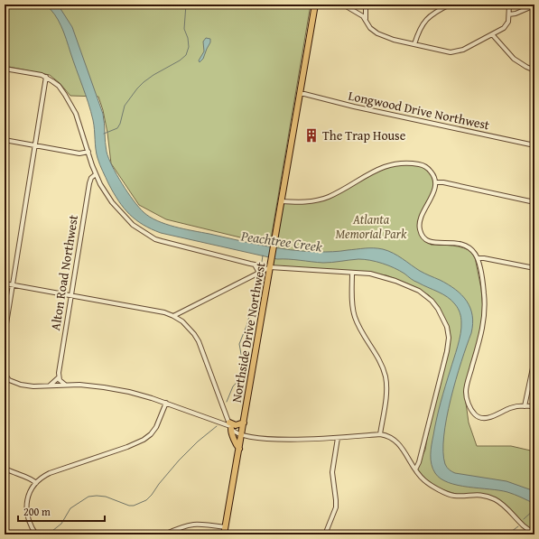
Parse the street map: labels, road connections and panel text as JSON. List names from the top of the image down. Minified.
{"streets":{"main road":["Northside Drive Northwest"],"street":["Longwood Drive Northwest","Alton Road Northwest"]},"crossings":[["Longwood Drive Northwest","Northside Drive Northwest"]],"water":["Peachtree Creek"],"parks":["Atlanta Memorial Park"],"places":{"building":["The Trap House"]},"scale_bar":"200 m"}
